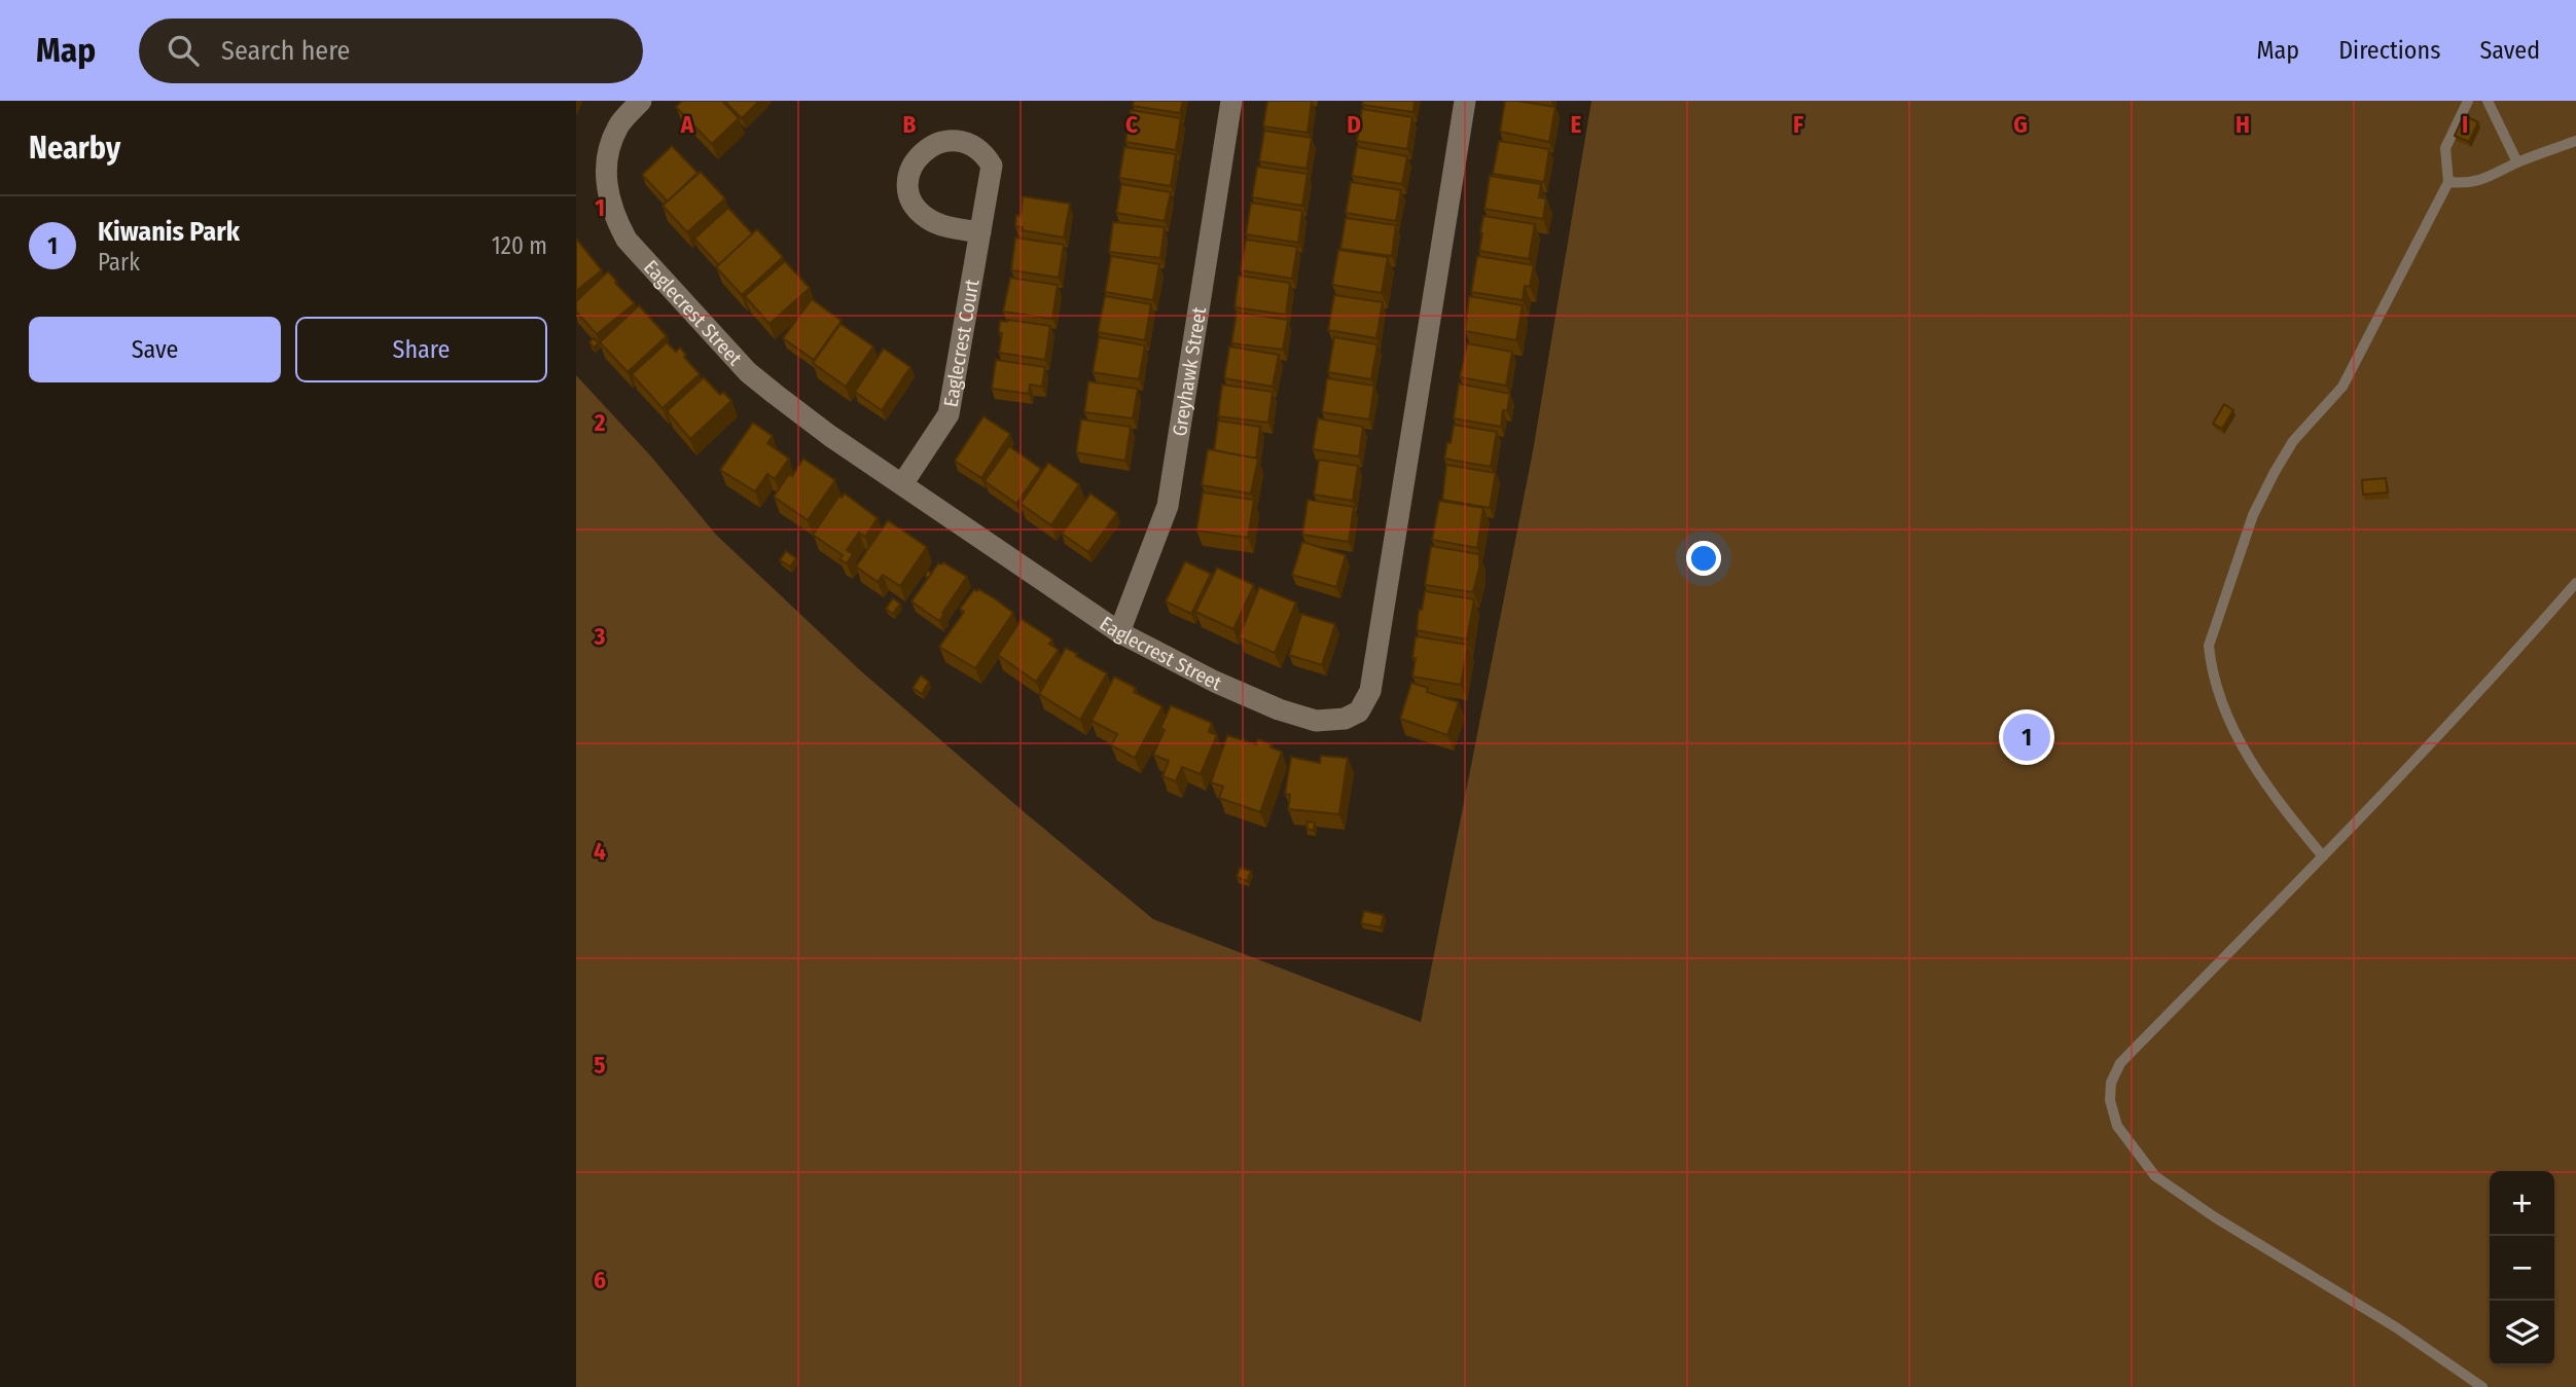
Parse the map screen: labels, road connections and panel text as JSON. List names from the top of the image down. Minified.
{"streets":{"street":["Eaglecrest Street","Eaglecrest Court","Greyhawk Street"]},"crossings":[["Eaglecrest Street","Eaglecrest Court"],["Eaglecrest Street","Greyhawk Street"]],"page":{"header":"Map","search":"Search here","nav":["Map","Directions","Saved"],"heading":"Nearby","list":[{"mark":"1","name":"Kiwanis Park","note":"Park","value":"120 m"}],"buttons":["Save","Share"],"pins":"1","map_buttons":["+","−"]},"grid":{"columns":["A","B","C","D","E","F","G","H","I"],"rows":["1","2","3","4","5","6"]}}
